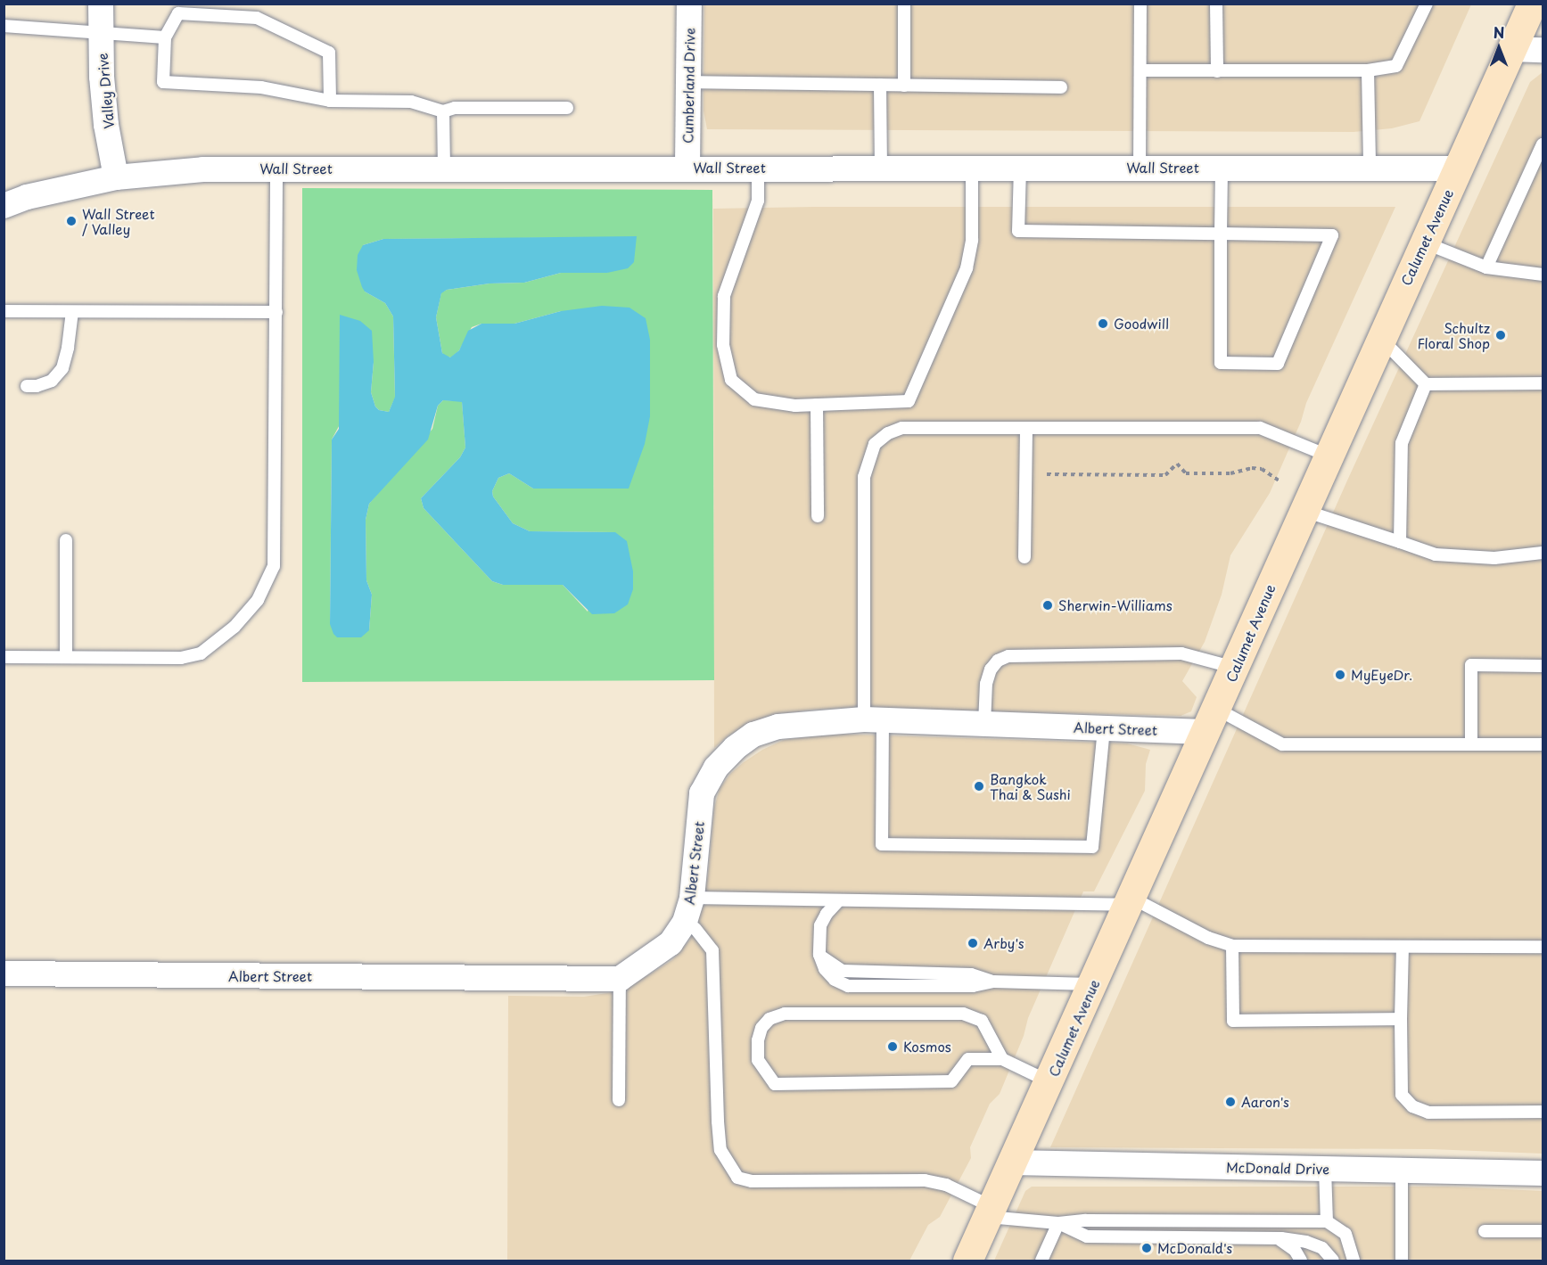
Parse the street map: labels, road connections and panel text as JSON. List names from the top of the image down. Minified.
{"streets":{"main road":["Calumet Avenue"],"street":["Cumberland Drive","Valley Drive","Wall Street","Albert Street","McDonald Drive"]},"crossings":[["Cumberland Drive","Wall Street"],["Valley Drive","Wall Street"],["Wall Street","Calumet Avenue"],["Calumet Avenue","Albert Street"],["Calumet Avenue","McDonald Drive"]],"places":["Wall Street / Valley","Goodwill","Schultz Floral Shop","Sherwin-Williams","MyEyeDr.","Bangkok Thai & Sushi","Arby's","Kosmos","Aaron's","McDonald's"],"north":"top"}
